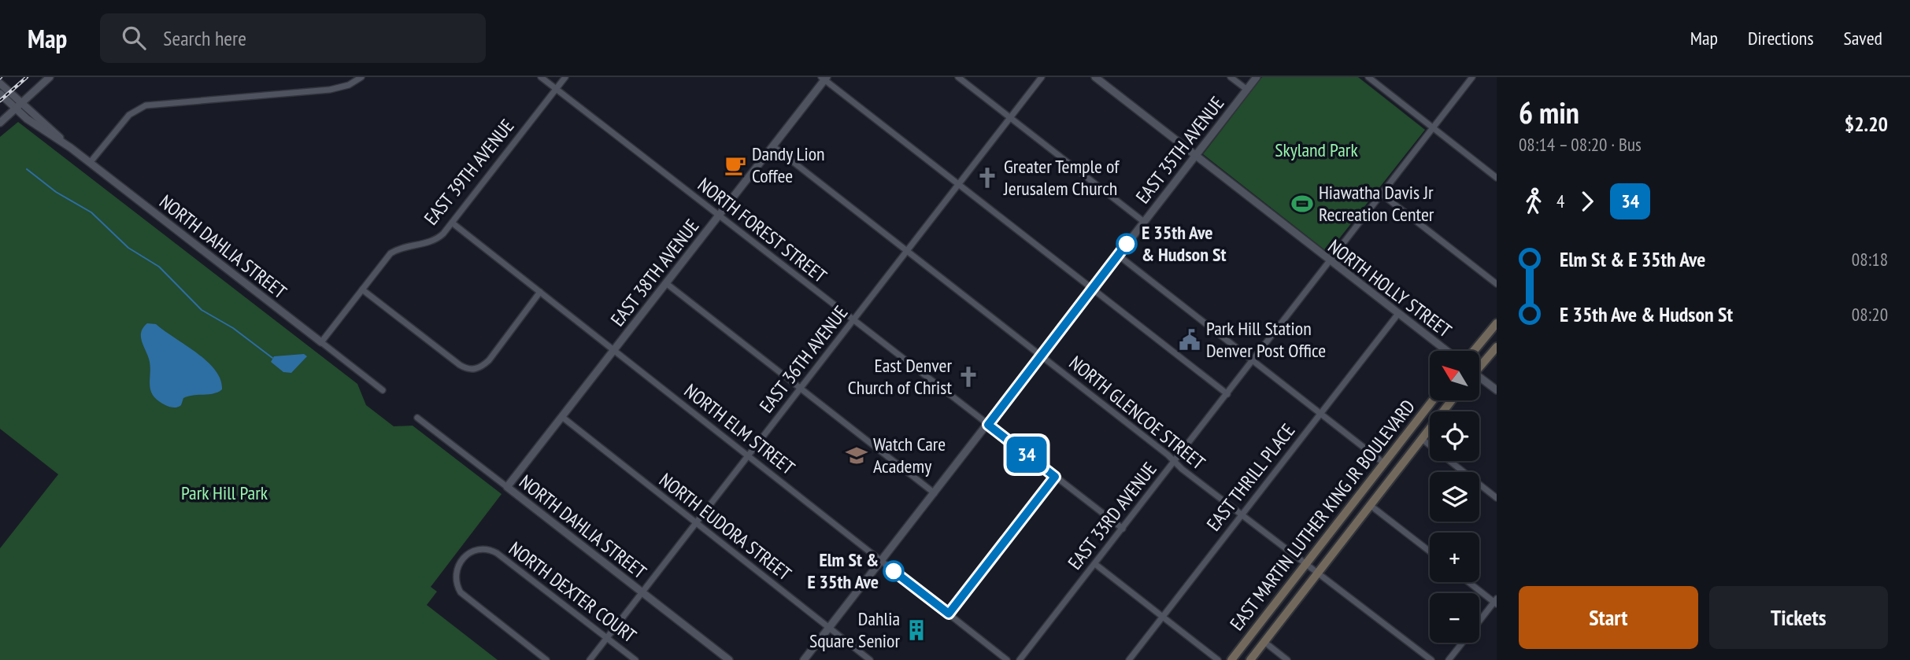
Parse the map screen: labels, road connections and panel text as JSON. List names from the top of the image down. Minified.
{"streets":{"main road":["EAST MARTIN LUTHER KING JR BOULEVARD"],"street":["EAST 35TH AVENUE","EAST 39TH AVENUE","NORTH FOREST STREET","NORTH DAHLIA STREET","EAST 38TH AVENUE","NORTH HOLLY STREET","EAST 36TH AVENUE","NORTH GLENCOE STREET","NORTH ELM STREET","EAST THRILL PLACE","EAST 33RD AVENUE","NORTH EUDORA STREET","NORTH DEXTER COURT"]},"crossings":[["EAST 35TH AVENUE","NORTH FOREST STREET"],["EAST 35TH AVENUE","NORTH HOLLY STREET"],["EAST 35TH AVENUE","NORTH GLENCOE STREET"],["EAST 35TH AVENUE","NORTH ELM STREET"],["EAST 35TH AVENUE","NORTH EUDORA STREET"],["EAST 39TH AVENUE","NORTH FOREST STREET"],["EAST 39TH AVENUE","NORTH DAHLIA STREET"],["EAST 39TH AVENUE","NORTH ELM STREET"],["NORTH FOREST STREET","EAST 38TH AVENUE"],["NORTH FOREST STREET","EAST 36TH AVENUE"],["NORTH FOREST STREET","EAST 33RD AVENUE"],["NORTH DAHLIA STREET","EAST 38TH AVENUE"],["NORTH DAHLIA STREET","EAST 36TH AVENUE"],["EAST 38TH AVENUE","NORTH GLENCOE STREET"],["EAST 38TH AVENUE","NORTH ELM STREET"],["EAST 38TH AVENUE","NORTH EUDORA STREET"],["NORTH HOLLY STREET","EAST THRILL PLACE"],["NORTH HOLLY STREET","EAST 33RD AVENUE"],["EAST 36TH AVENUE","NORTH GLENCOE STREET"],["EAST 36TH AVENUE","NORTH ELM STREET"],["EAST 36TH AVENUE","NORTH EUDORA STREET"],["EAST 36TH AVENUE","NORTH DEXTER COURT"],["NORTH GLENCOE STREET","EAST THRILL PLACE"],["NORTH GLENCOE STREET","EAST MARTIN LUTHER KING JR BOULEVARD"],["NORTH GLENCOE STREET","EAST 33RD AVENUE"]],"parks":["Skyland Park","Park Hill Park"],"places":{"cafe":["Dandy Lion Coffee"],"church":["Greater Temple of Jerusalem Church","East Denver Church of Christ"],"sports":["Hiawatha Davis Jr Recreation Center"],"other":["E 35th Ave & Hudson St","Elm St & E 35th Ave"],"public building":["Park Hill Station Denver Post Office"],"school or university":["Watch Care Academy"],"building":["Dahlia Square Senior"]},"lines":["bus line 34"],"north":"top left","page":{"header":"Map","search":"Search here","nav":["Map","Directions","Saved"],"on_map":"34","heading":["6 min","08:14 – 08:20 · Bus","$2.20"],"legs":["4","34"],"list":[{"name":"Elm St & E 35th Ave","value":"08:18"},{"name":"E 35th Ave & Hudson St","value":"08:20"}],"map_buttons":["+","−"],"buttons":["Start","Tickets"]}}
